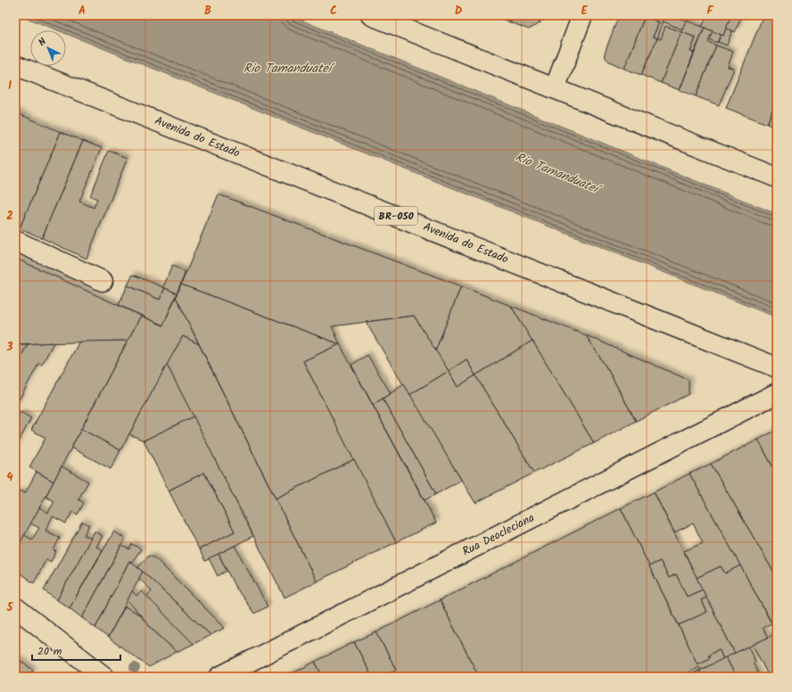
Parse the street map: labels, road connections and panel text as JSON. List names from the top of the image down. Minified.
{"streets":{"main road":["Avenida do Estado","BR-050","Rua Deocleciana"]},"water":["Rio Tamanduateí"],"scale_bar":"20 m","north":"top left","grid":{"columns":["A","B","C","D","E","F"],"rows":["1","2","3","4","5"]}}
